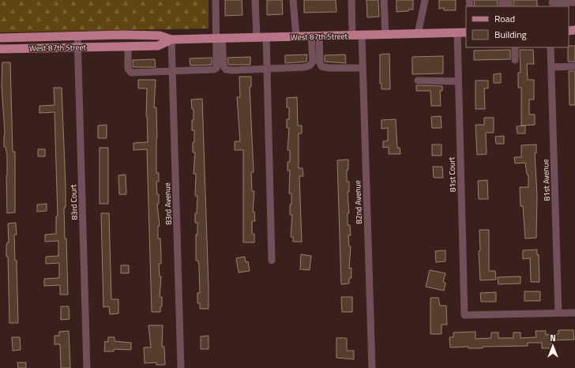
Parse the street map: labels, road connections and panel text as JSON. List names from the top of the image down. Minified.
{"streets":{"main road":["West 87th Street"],"street":["81st Court","81st Avenue","83rd Court","82nd Avenue","83rd Avenue"]},"crossings":[["West 87th Street","81st Court"],["West 87th Street","83rd Court"],["West 87th Street","82nd Avenue"],["West 87th Street","83rd Avenue"],["81st Court","81st Avenue"]],"legend":["Road","Building"],"north":"top"}
